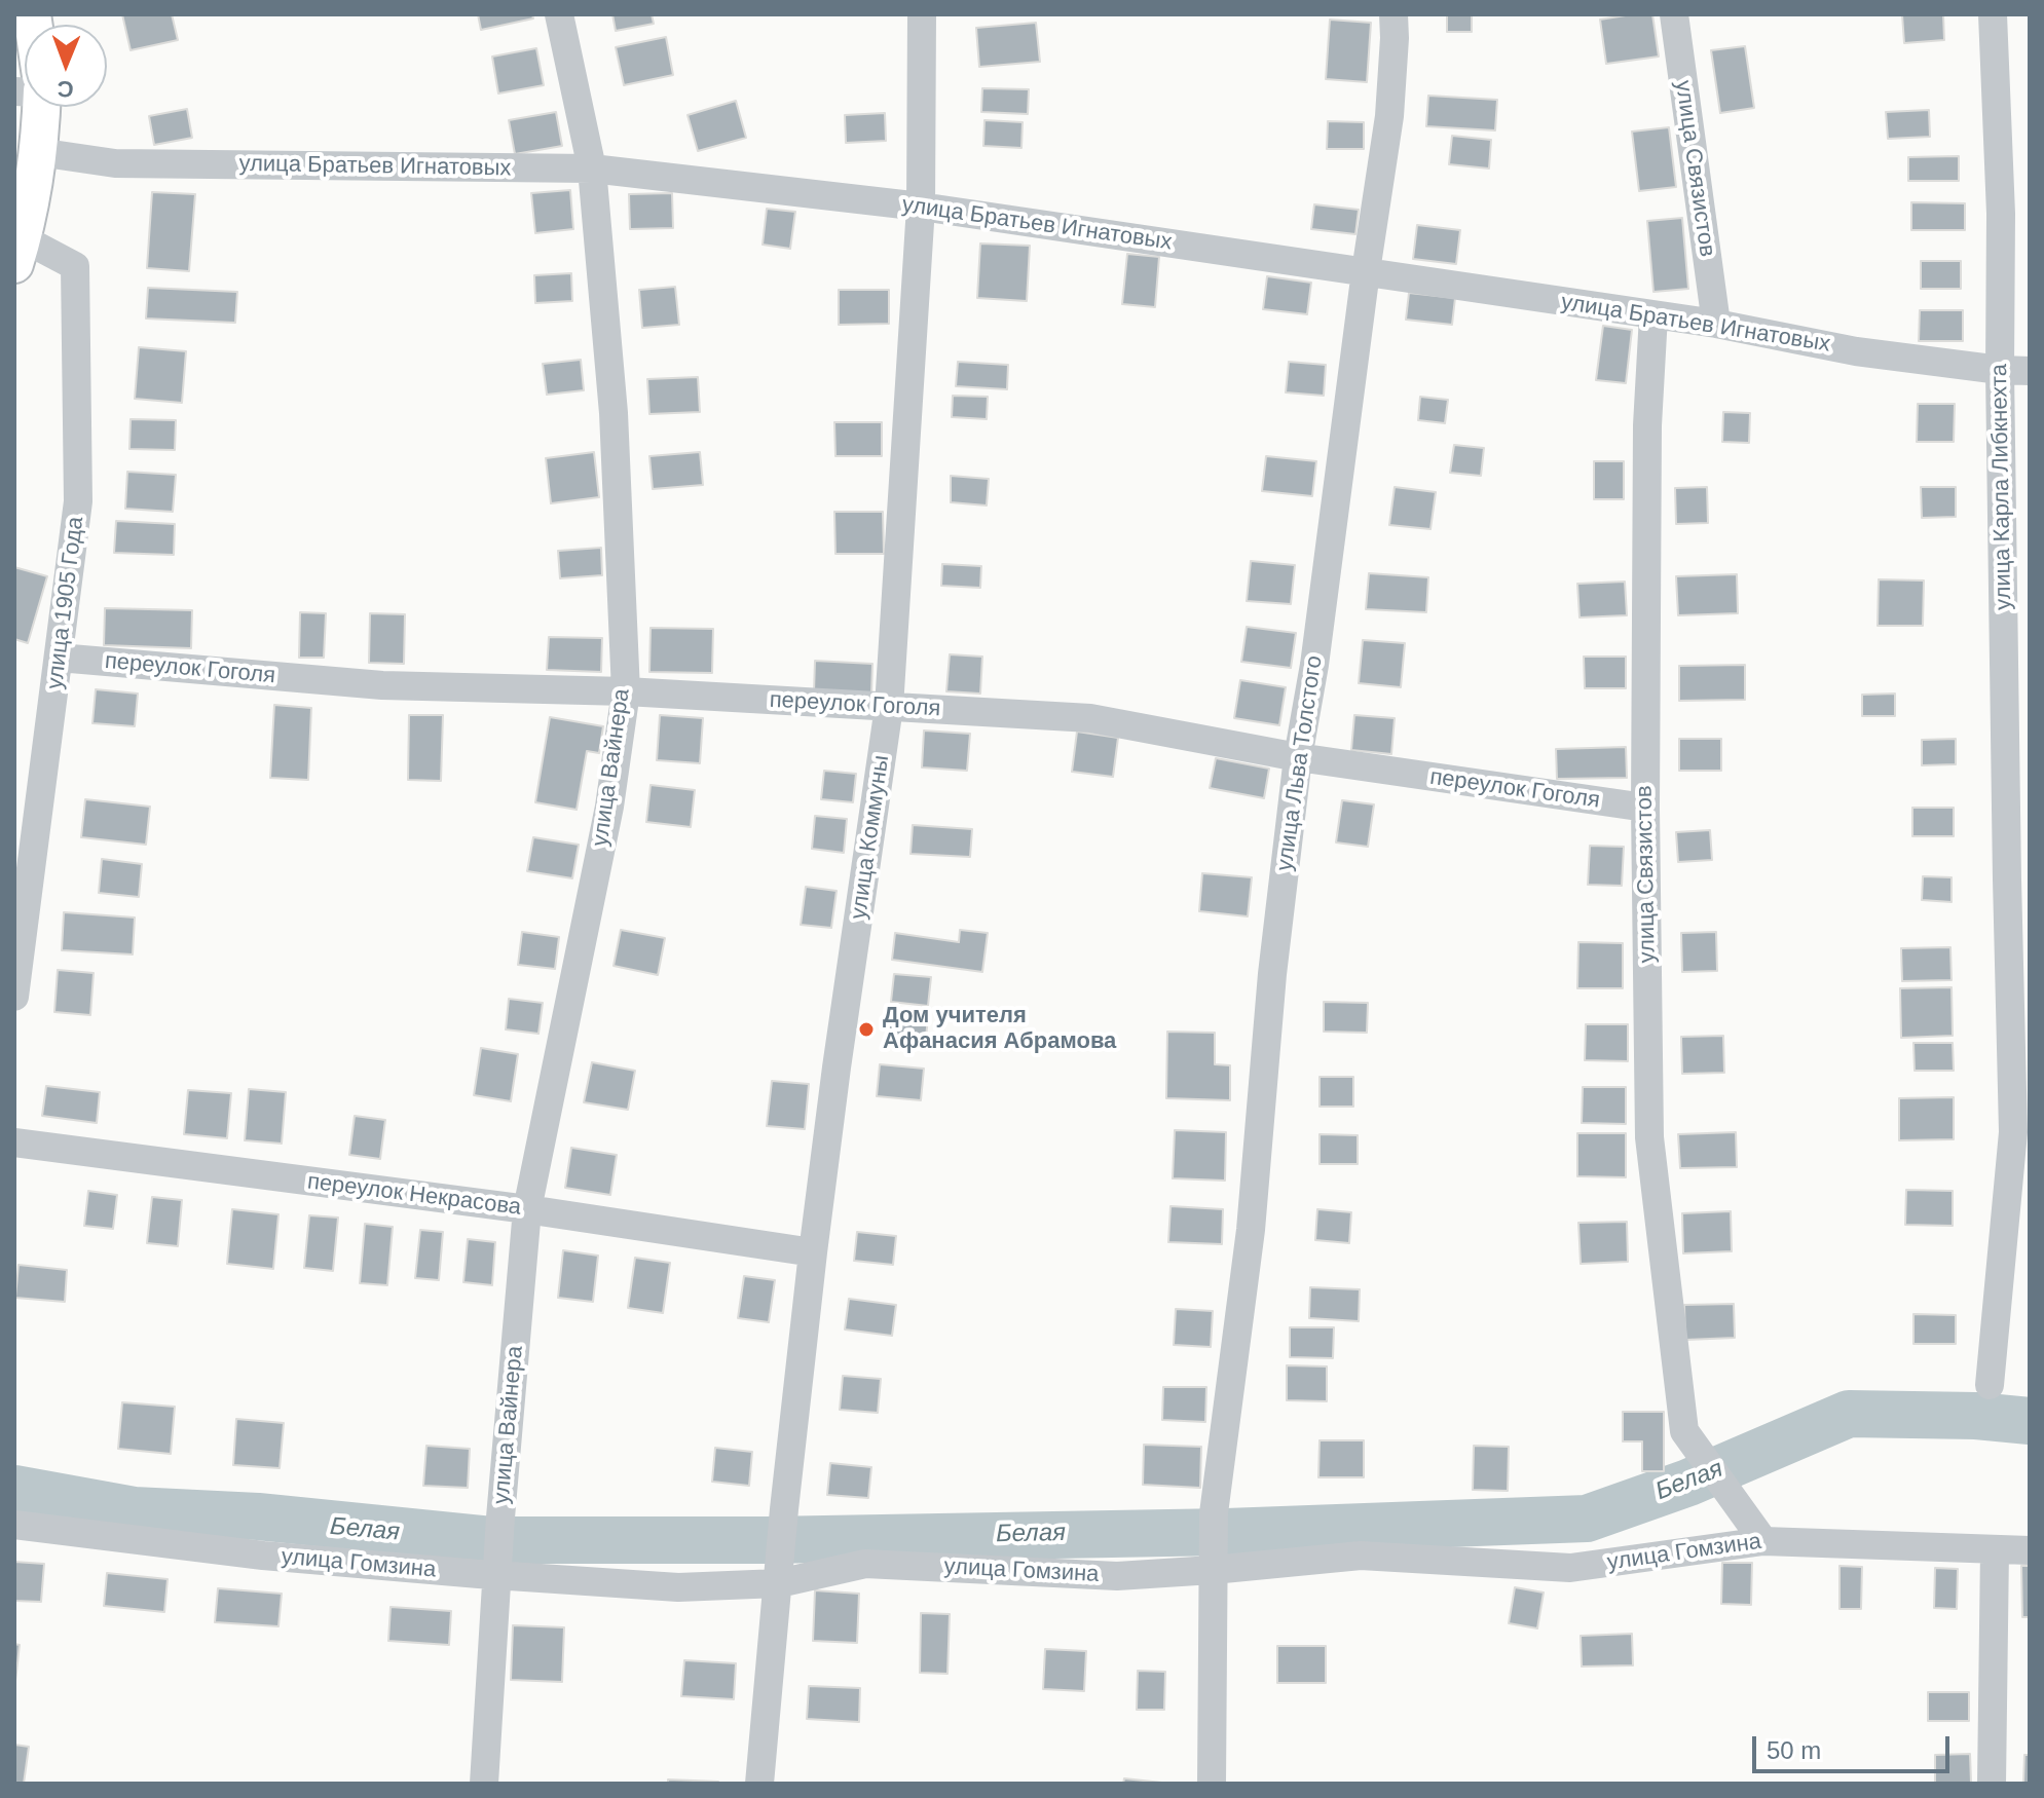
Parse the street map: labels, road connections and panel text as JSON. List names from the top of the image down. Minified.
{"streets":{"street":["улица Братьев Игнатовых","улица Связистов","улица Карла Либкнехта","улица 1905 Года","переулок Гоголя","улица Льва Толстого","улица Вайнера","улица Коммуны","переулок Некрасова","улица Гомзина"]},"crossings":[["улица Братьев Игнатовых","улица Связистов"],["улица Братьев Игнатовых","улица Карла Либкнехта"],["улица Братьев Игнатовых","улица Льва Толстого"],["улица Братьев Игнатовых","улица Вайнера"],["улица Братьев Игнатовых","улица Коммуны"],["улица Связистов","переулок Гоголя"],["улица Связистов","улица Гомзина"],["улица 1905 Года","переулок Гоголя"],["переулок Гоголя","улица Льва Толстого"],["переулок Гоголя","улица Вайнера"],["переулок Гоголя","улица Коммуны"],["улица Льва Толстого","улица Гомзина"],["улица Вайнера","переулок Некрасова"],["улица Вайнера","улица Гомзина"],["улица Коммуны","переулок Некрасова"],["улица Коммуны","улица Гомзина"]],"water":["Белая"],"places":["Дом учителя Афанасия Абрамова"],"scale_bar":"50 m","north":"bottom"}
